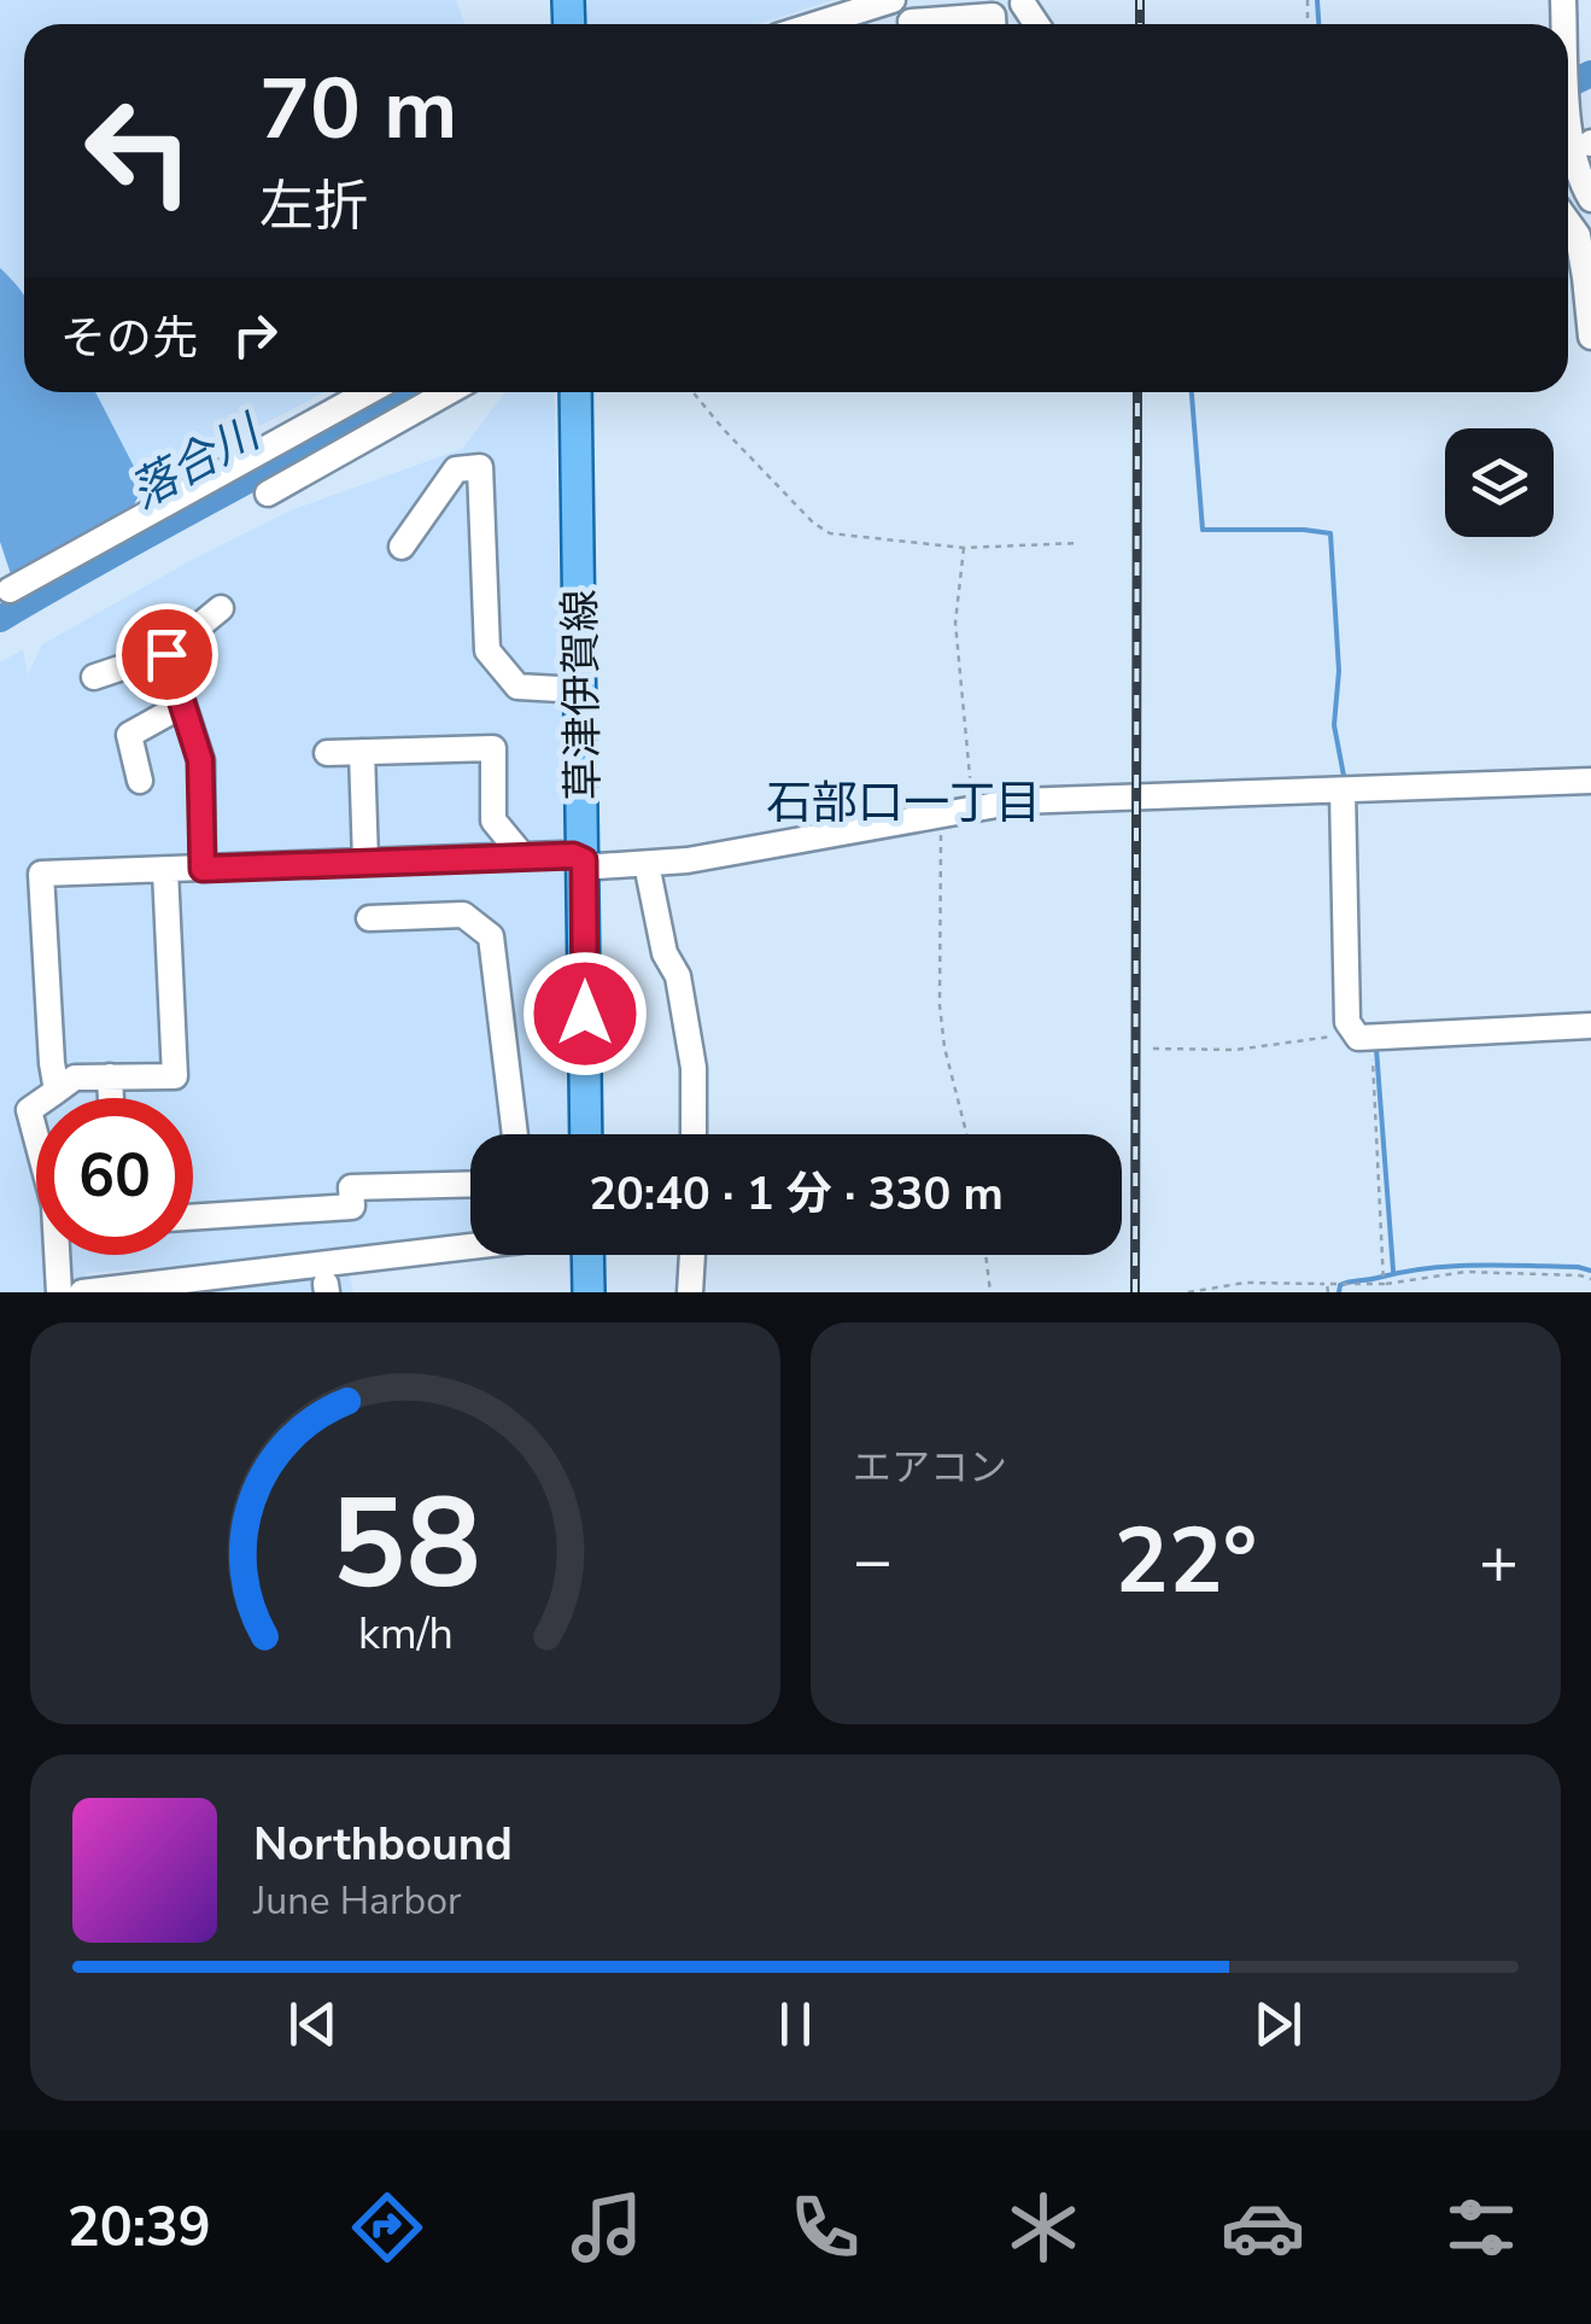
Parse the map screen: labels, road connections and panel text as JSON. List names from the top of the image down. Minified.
{"streets":{"main road":["草津伊賀線"]},"districts":["石部口一丁目"],"water":["落合川"],"page":{"turn":["70 m","左折"],"then":"その先","limit":"60","trip":"20:40 · 1 分 · 330 m","tile":"エアコン","heat":["−","22°","+"],"song":["Northbound","June Harbor"],"tabs":"20:39","gauge":["58","km/h"]}}
